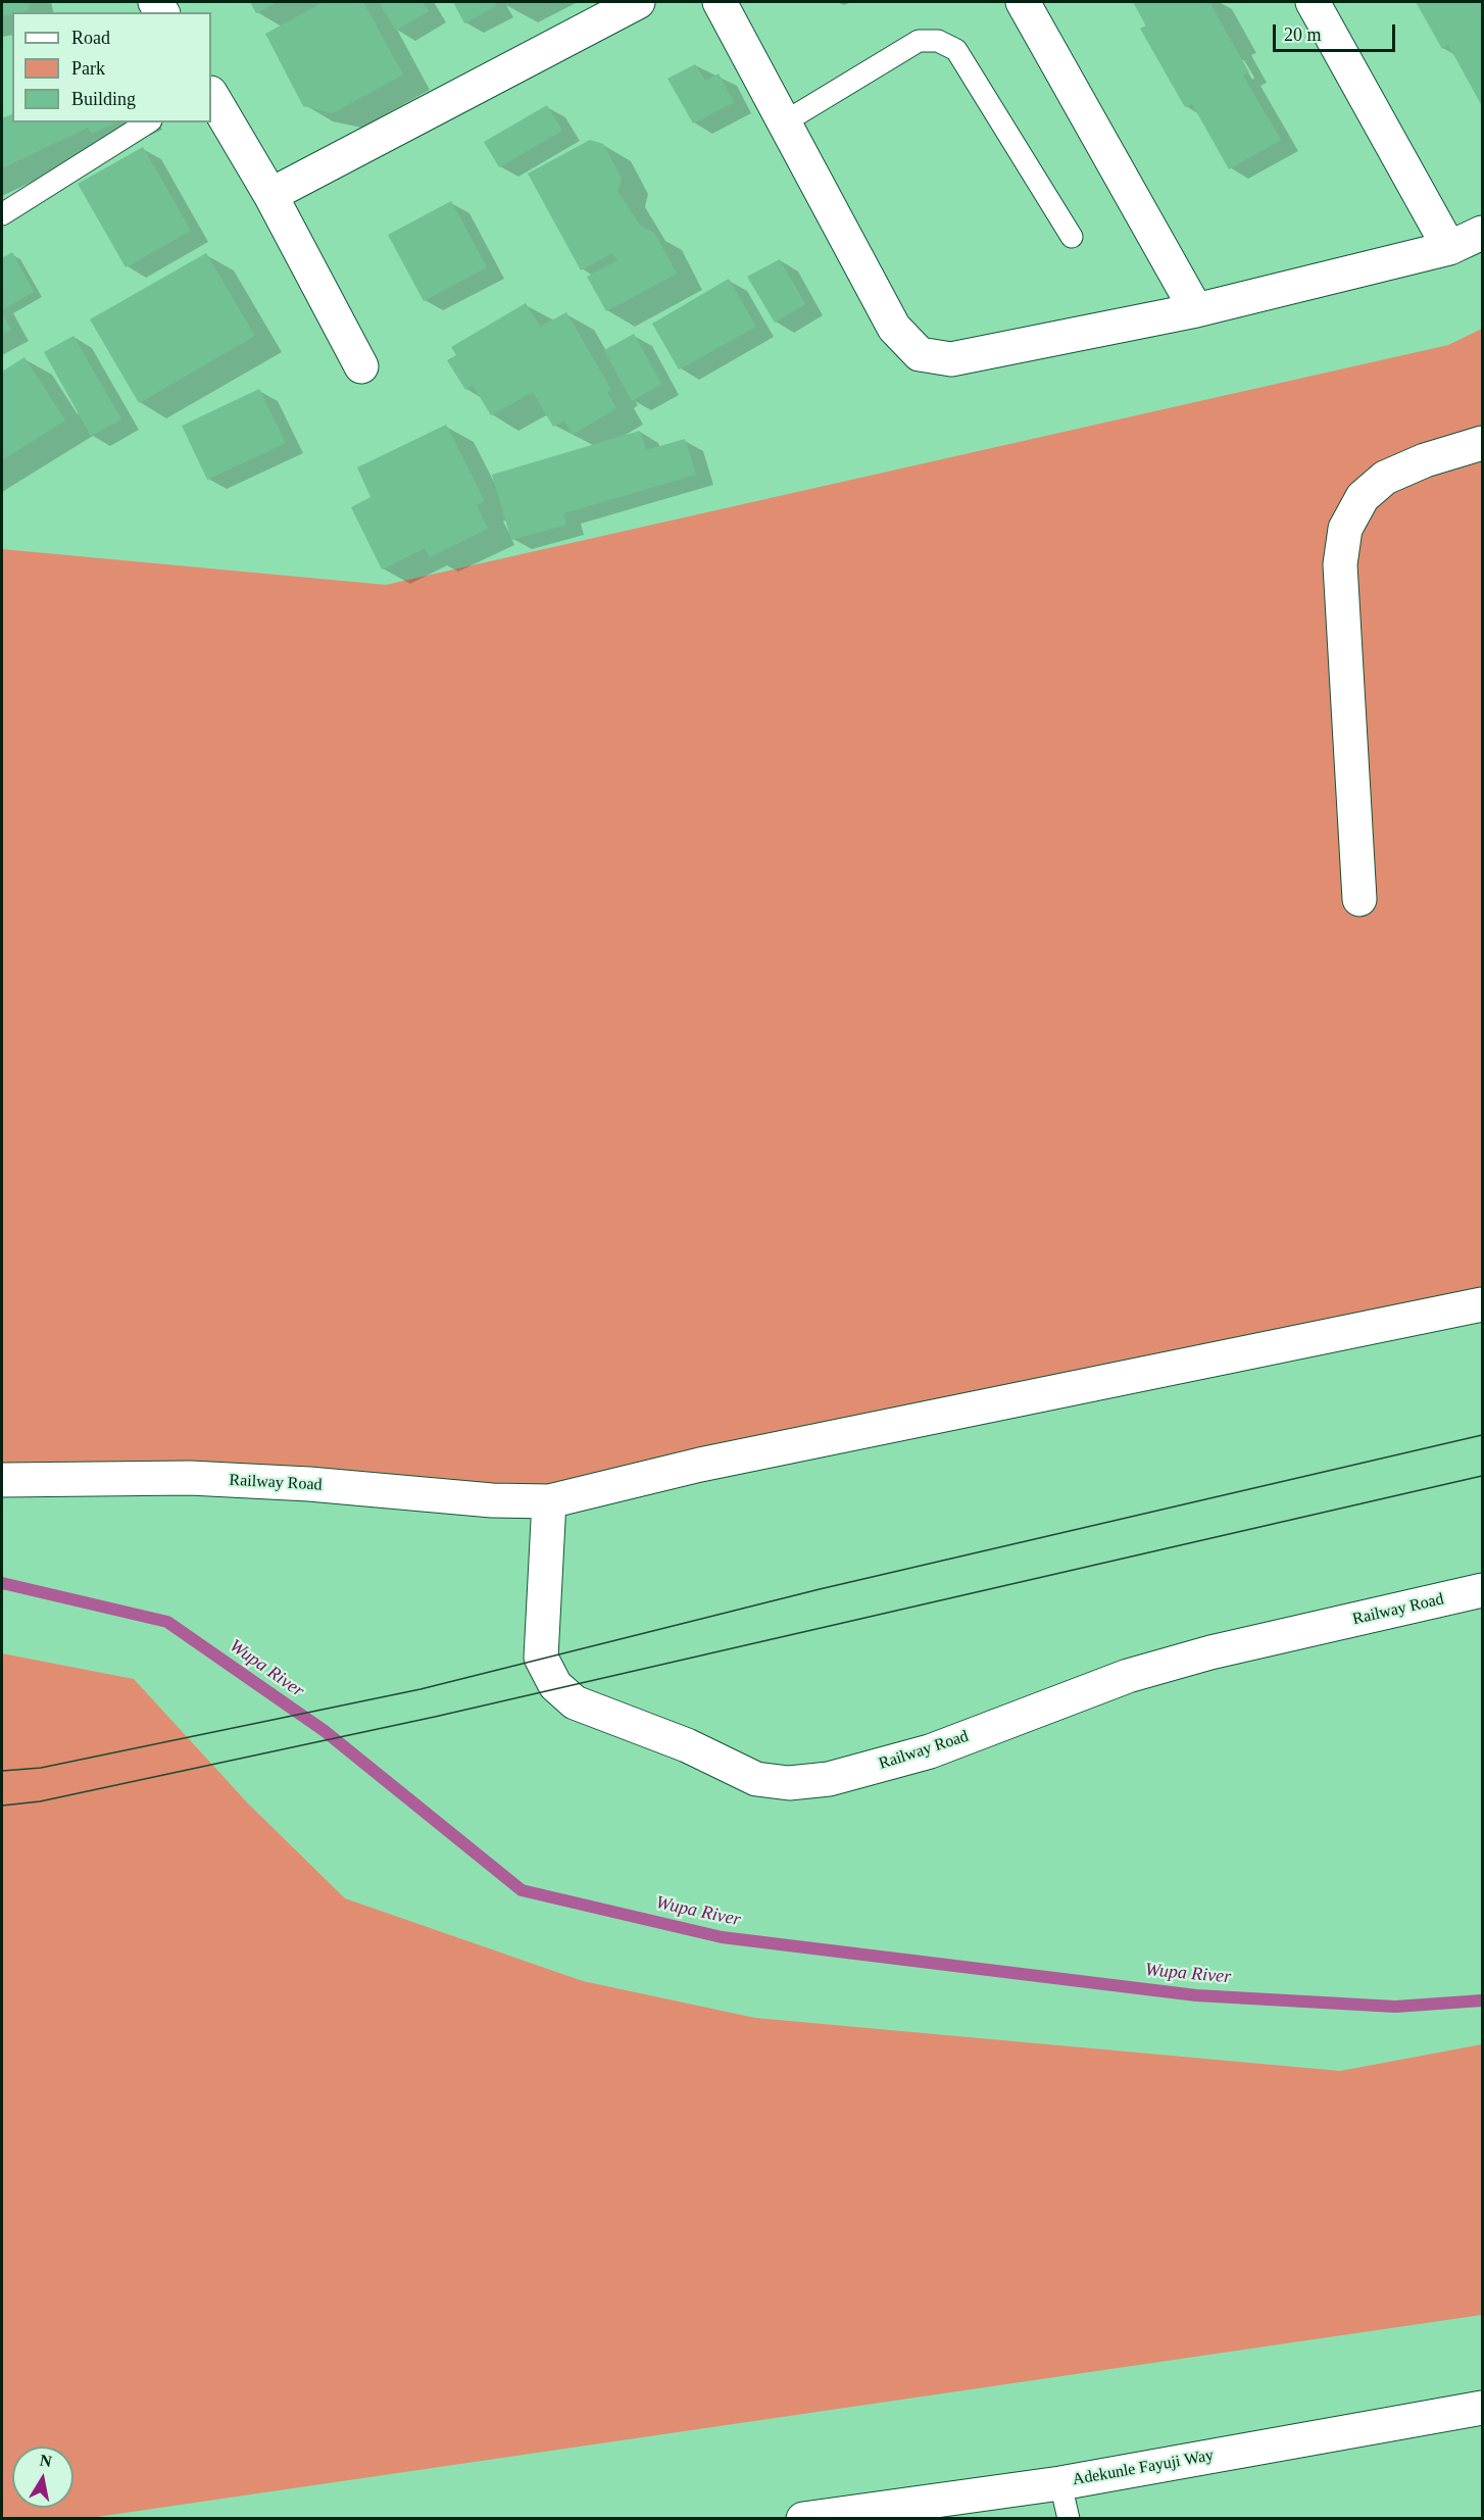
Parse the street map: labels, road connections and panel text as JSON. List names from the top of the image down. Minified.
{"streets":{"street":["Railway Road","Adekunle Fayuji Way"]},"water":["Wupa River"],"legend":["Road","Park","Building"],"scale_bar":"20 m","north":"top"}
